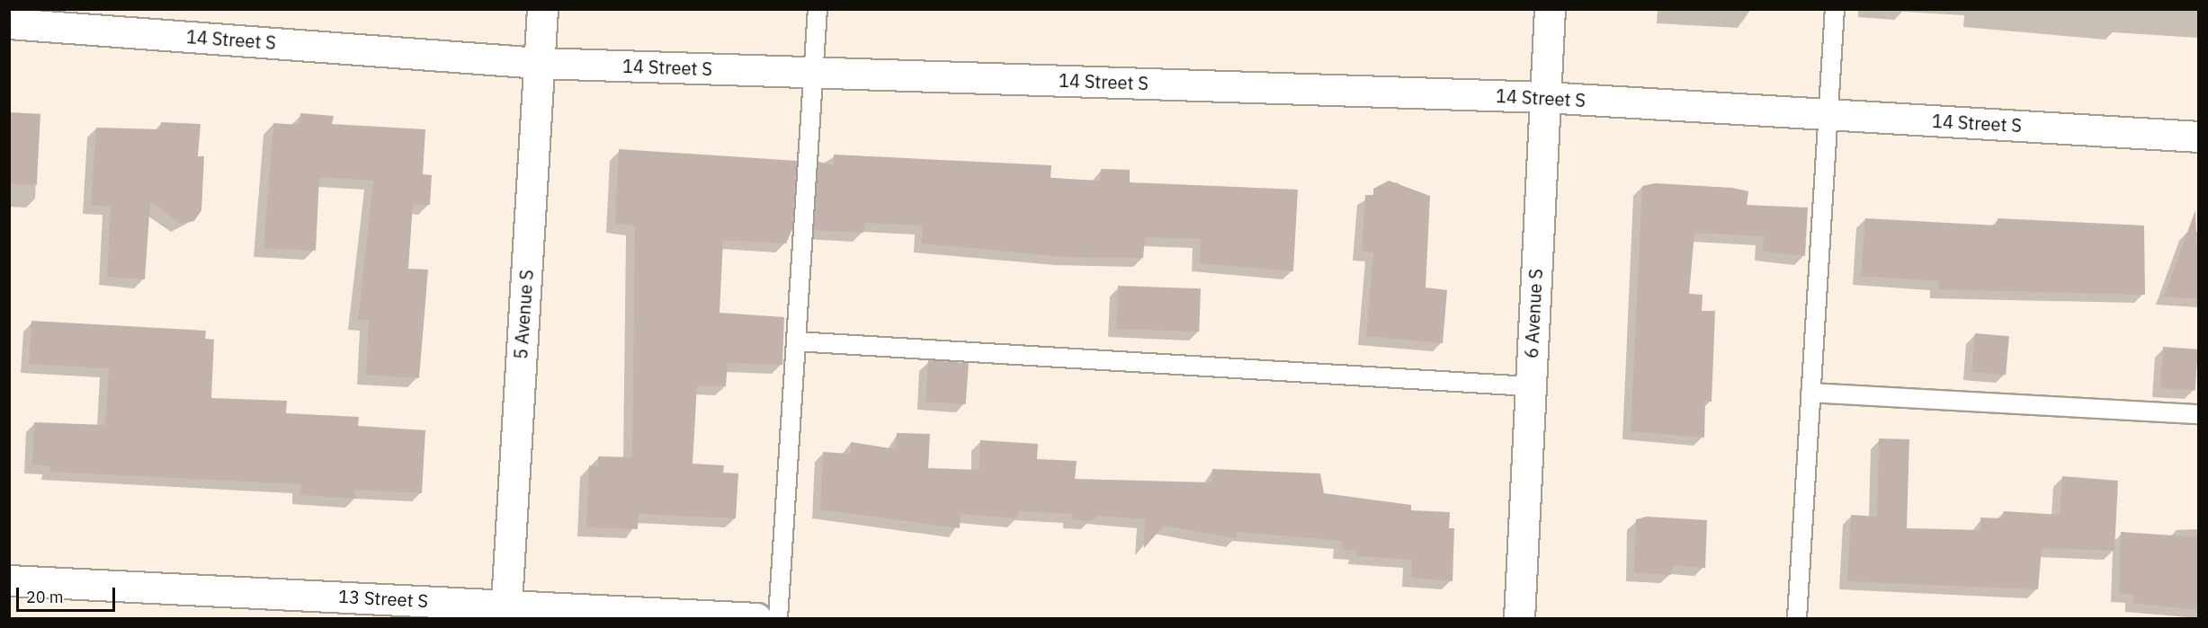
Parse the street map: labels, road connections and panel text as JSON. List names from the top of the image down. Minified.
{"streets":{"street":["14 Street S","6 Avenue S","5 Avenue S","13 Street S"]},"crossings":[["14 Street S","6 Avenue S"],["14 Street S","5 Avenue S"],["5 Avenue S","13 Street S"]],"scale_bar":"20 m"}
